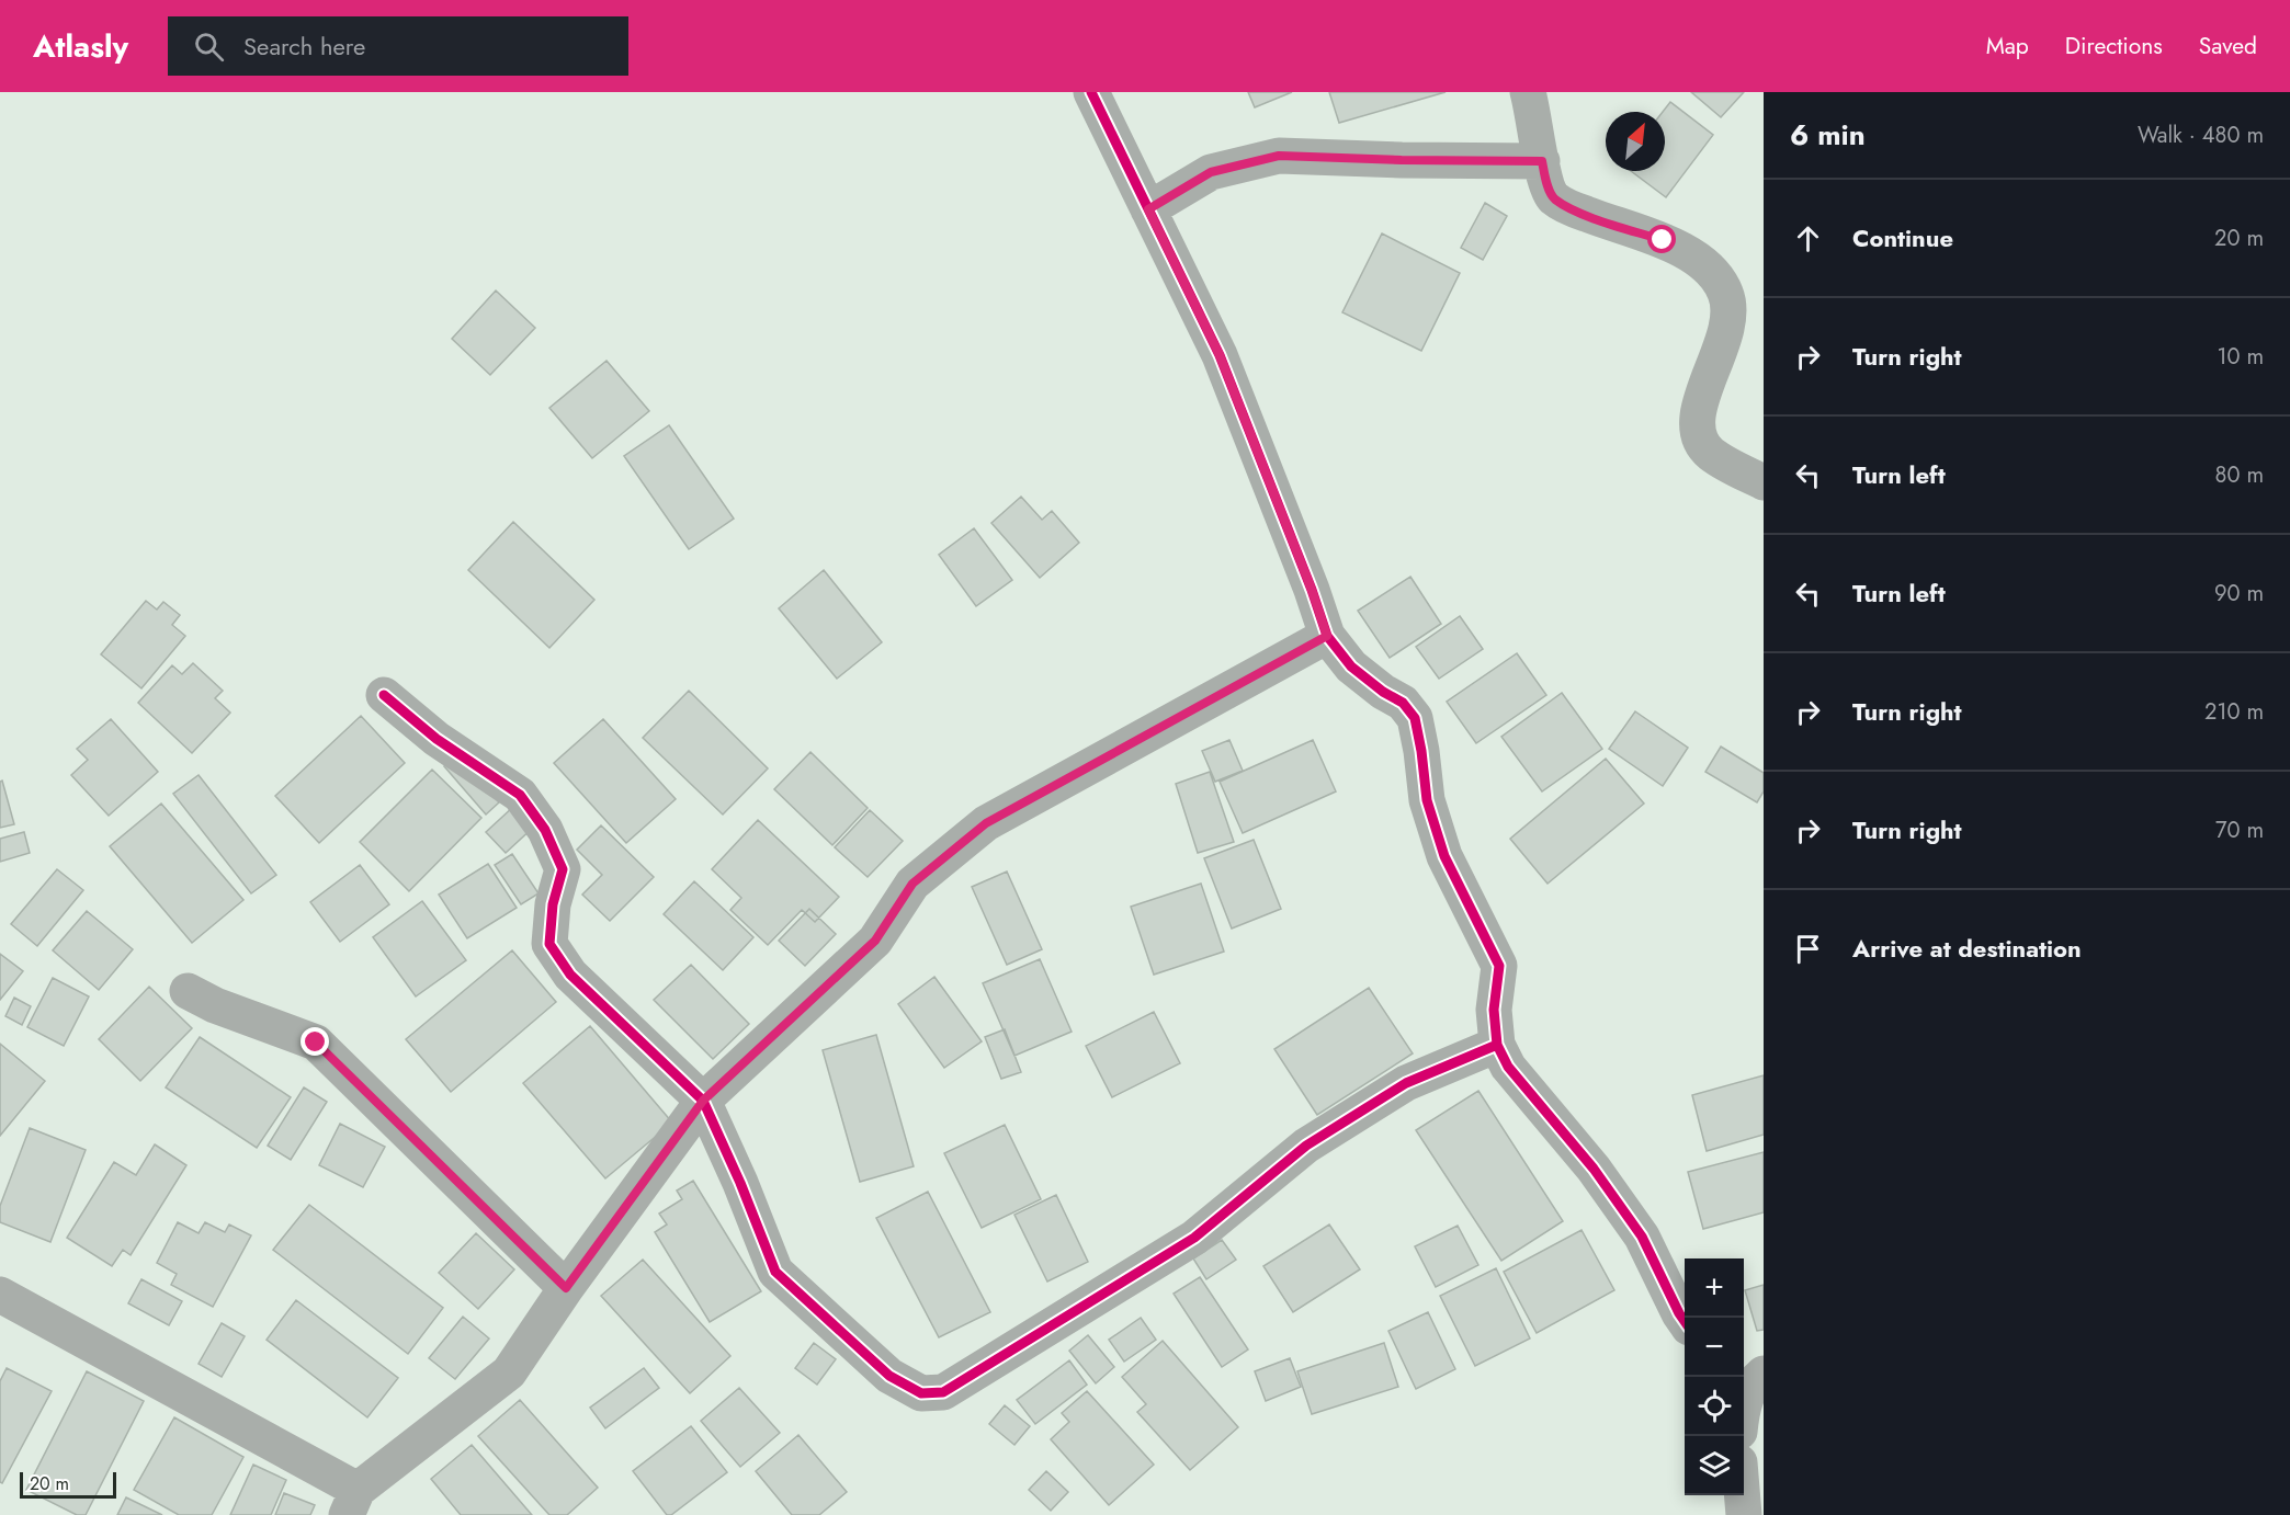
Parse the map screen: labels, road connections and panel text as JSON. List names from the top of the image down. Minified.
{"scale_bar":"20 m","north":"top right","page":{"header":"Atlasly","search":"Search here","nav":["Map","Directions","Saved"],"heading":["6 min","Walk · 480 m"],"list":[["Continue","20 m"],["Turn right","10 m"],["Turn left","80 m"],["Turn left","90 m"],["Turn right","210 m"],["Turn right","70 m"],"Arrive at destination"],"map_buttons":["+","−"],"scale":"20 m"}}
